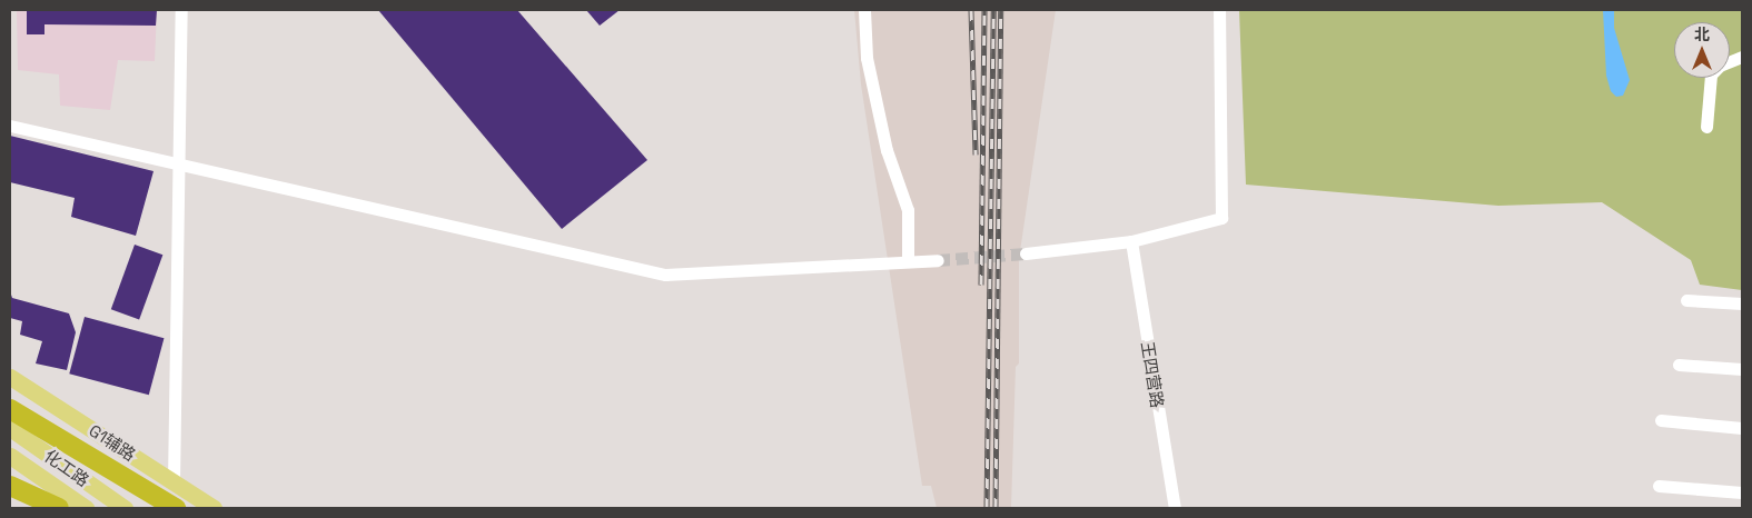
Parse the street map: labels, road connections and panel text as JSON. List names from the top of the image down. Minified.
{"streets":{"main road":["G1辅路","化工路"],"street":["王四营路"]},"north":"top"}
